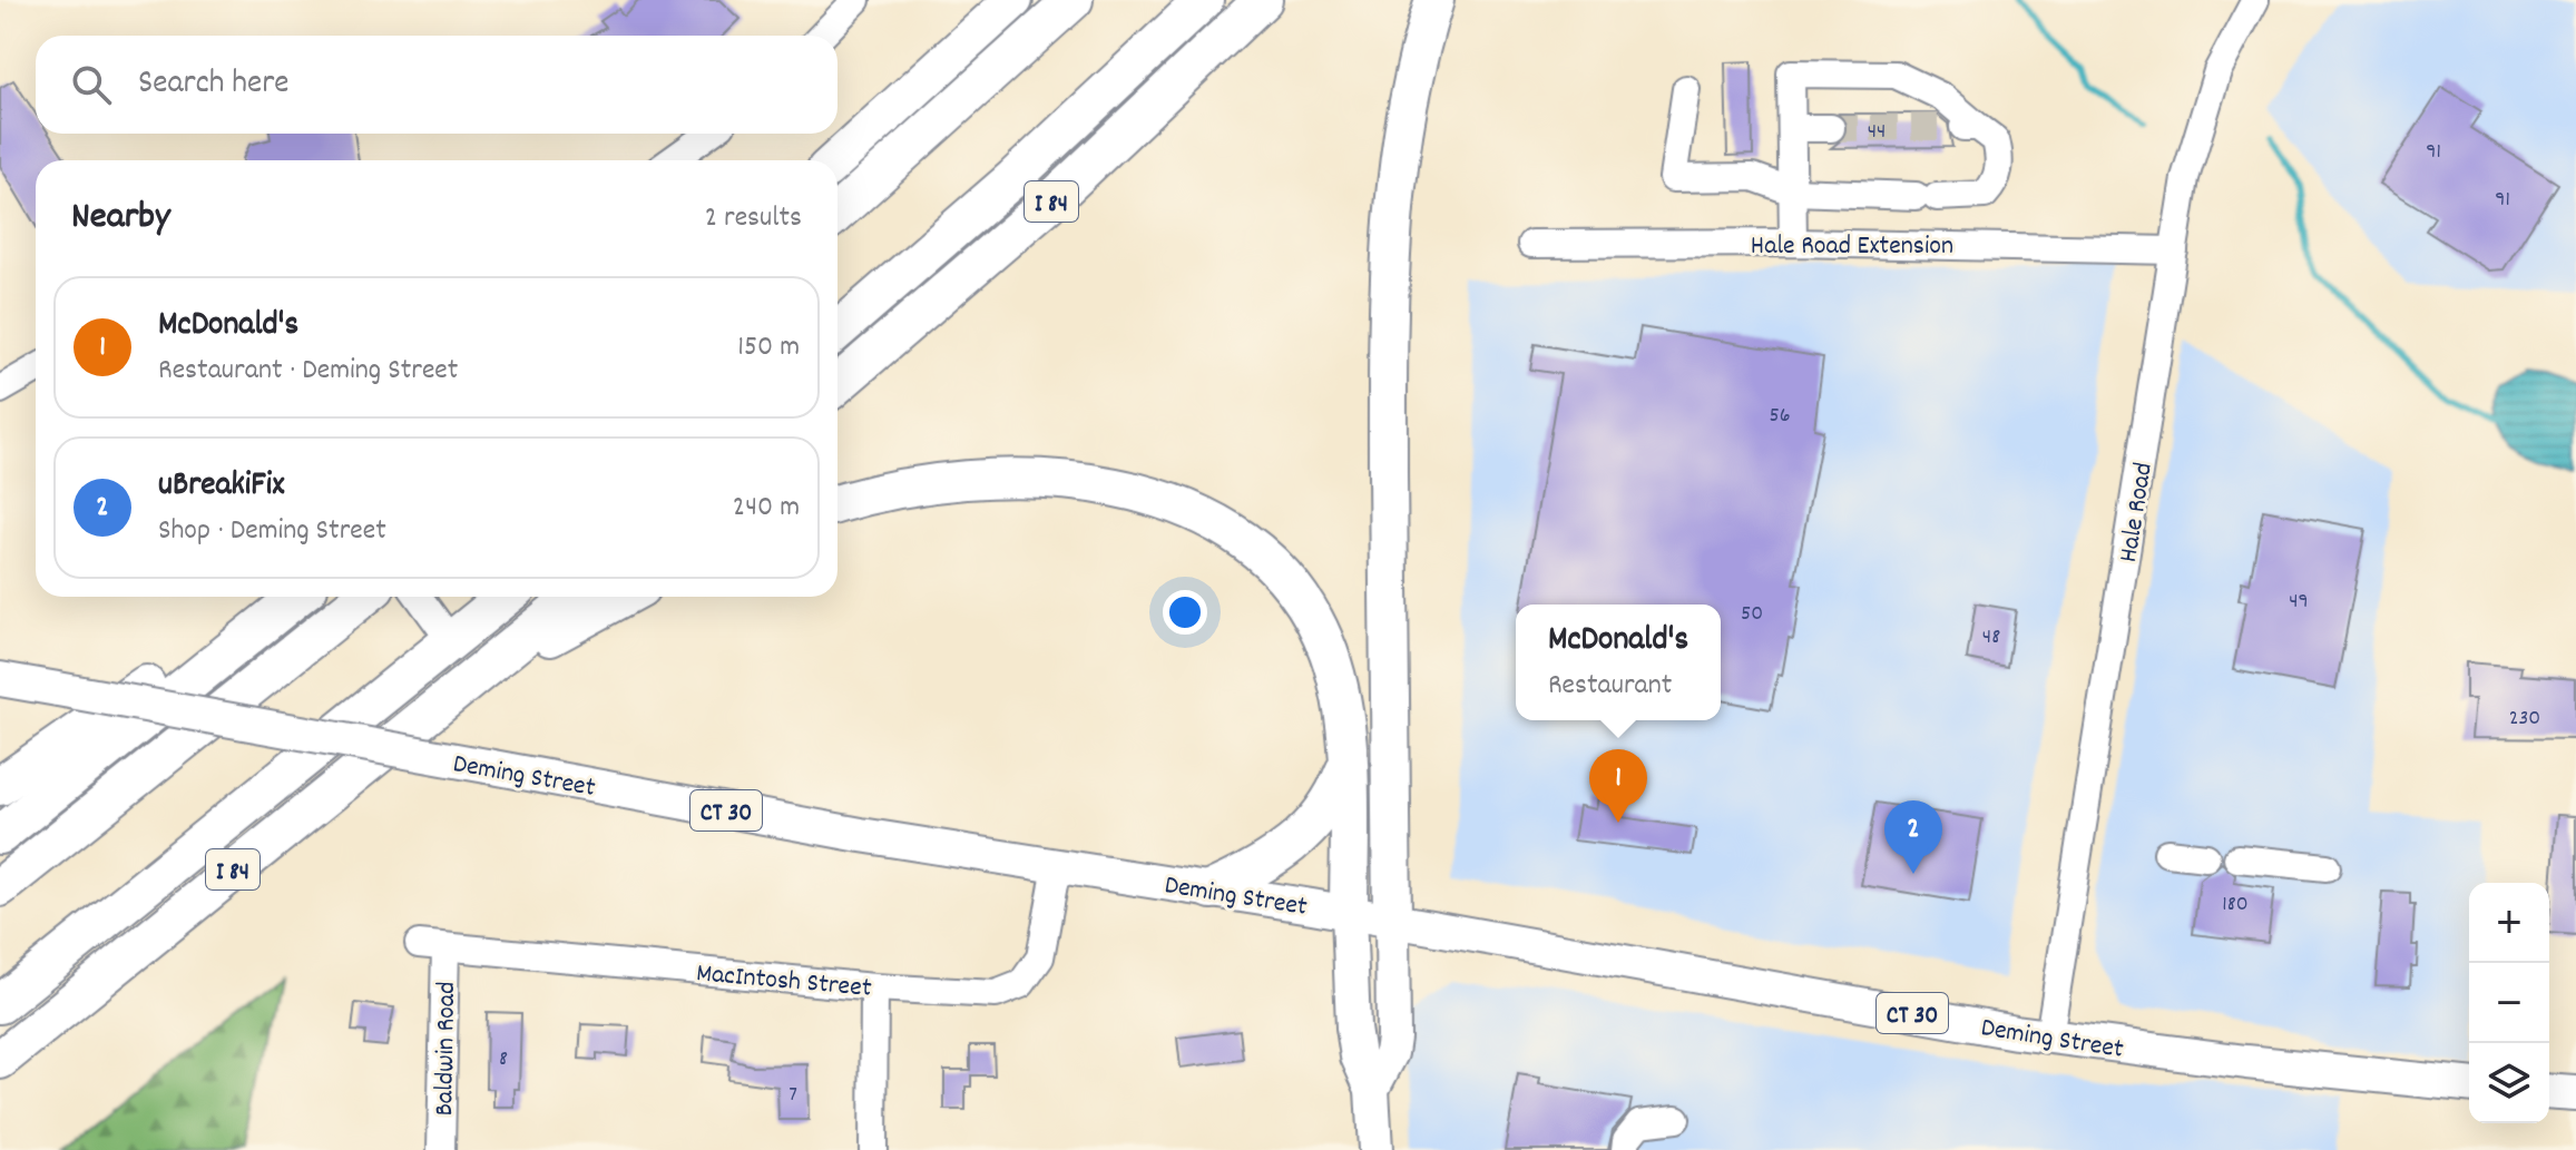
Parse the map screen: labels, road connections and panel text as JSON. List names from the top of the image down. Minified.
{"streets":{"highway":["I 84"],"main road":["Deming Street","CT 30"],"street":["Hale Road Extension","Hale Road","MacIntosh Street","Baldwin Road"]},"crossings":[["Hale Road Extension","Hale Road"],["Hale Road","Deming Street"],["Deming Street","MacIntosh Street"],["MacIntosh Street","Baldwin Road"]],"house_numbers":["44","91","91","56","49","50","48","230","180","8","7"],"page":{"search":"Search here","heading":["Nearby","2 results"],"list":[{"mark":"1","name":"McDonald's","note":"Restaurant · Deming Street","value":"150 m"},{"mark":"2","name":"uBreakiFix","note":"Shop · Deming Street","value":"240 m"}],"popup":["McDonald's","Restaurant"],"pins":["1","2"],"map_buttons":["+","−"]}}
